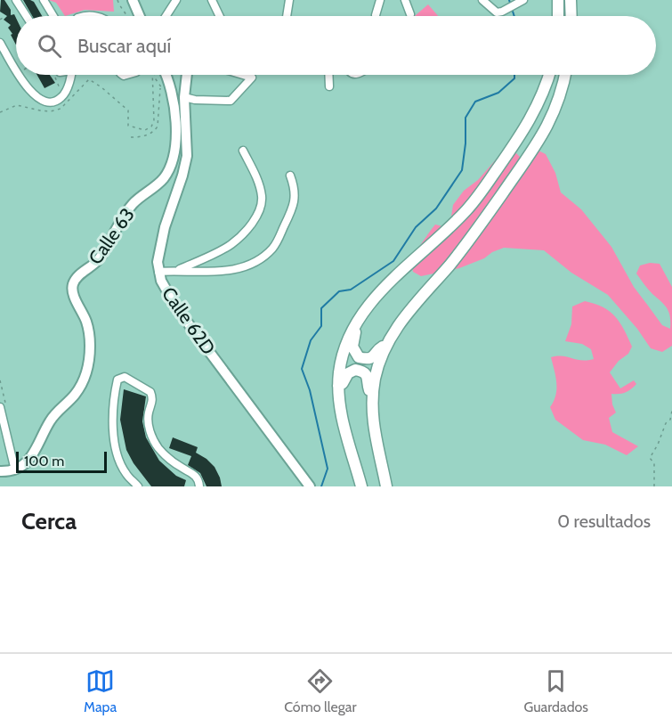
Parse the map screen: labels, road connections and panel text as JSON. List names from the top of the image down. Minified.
{"streets":{"main road":["Calle 63","Calle 62D"]},"scale_bar":"100 m","page":{"search":"Buscar aquí","scale":"100 m","heading":["Cerca","0 resultados"],"nav":["Mapa","Cómo llegar","Guardados"]}}
